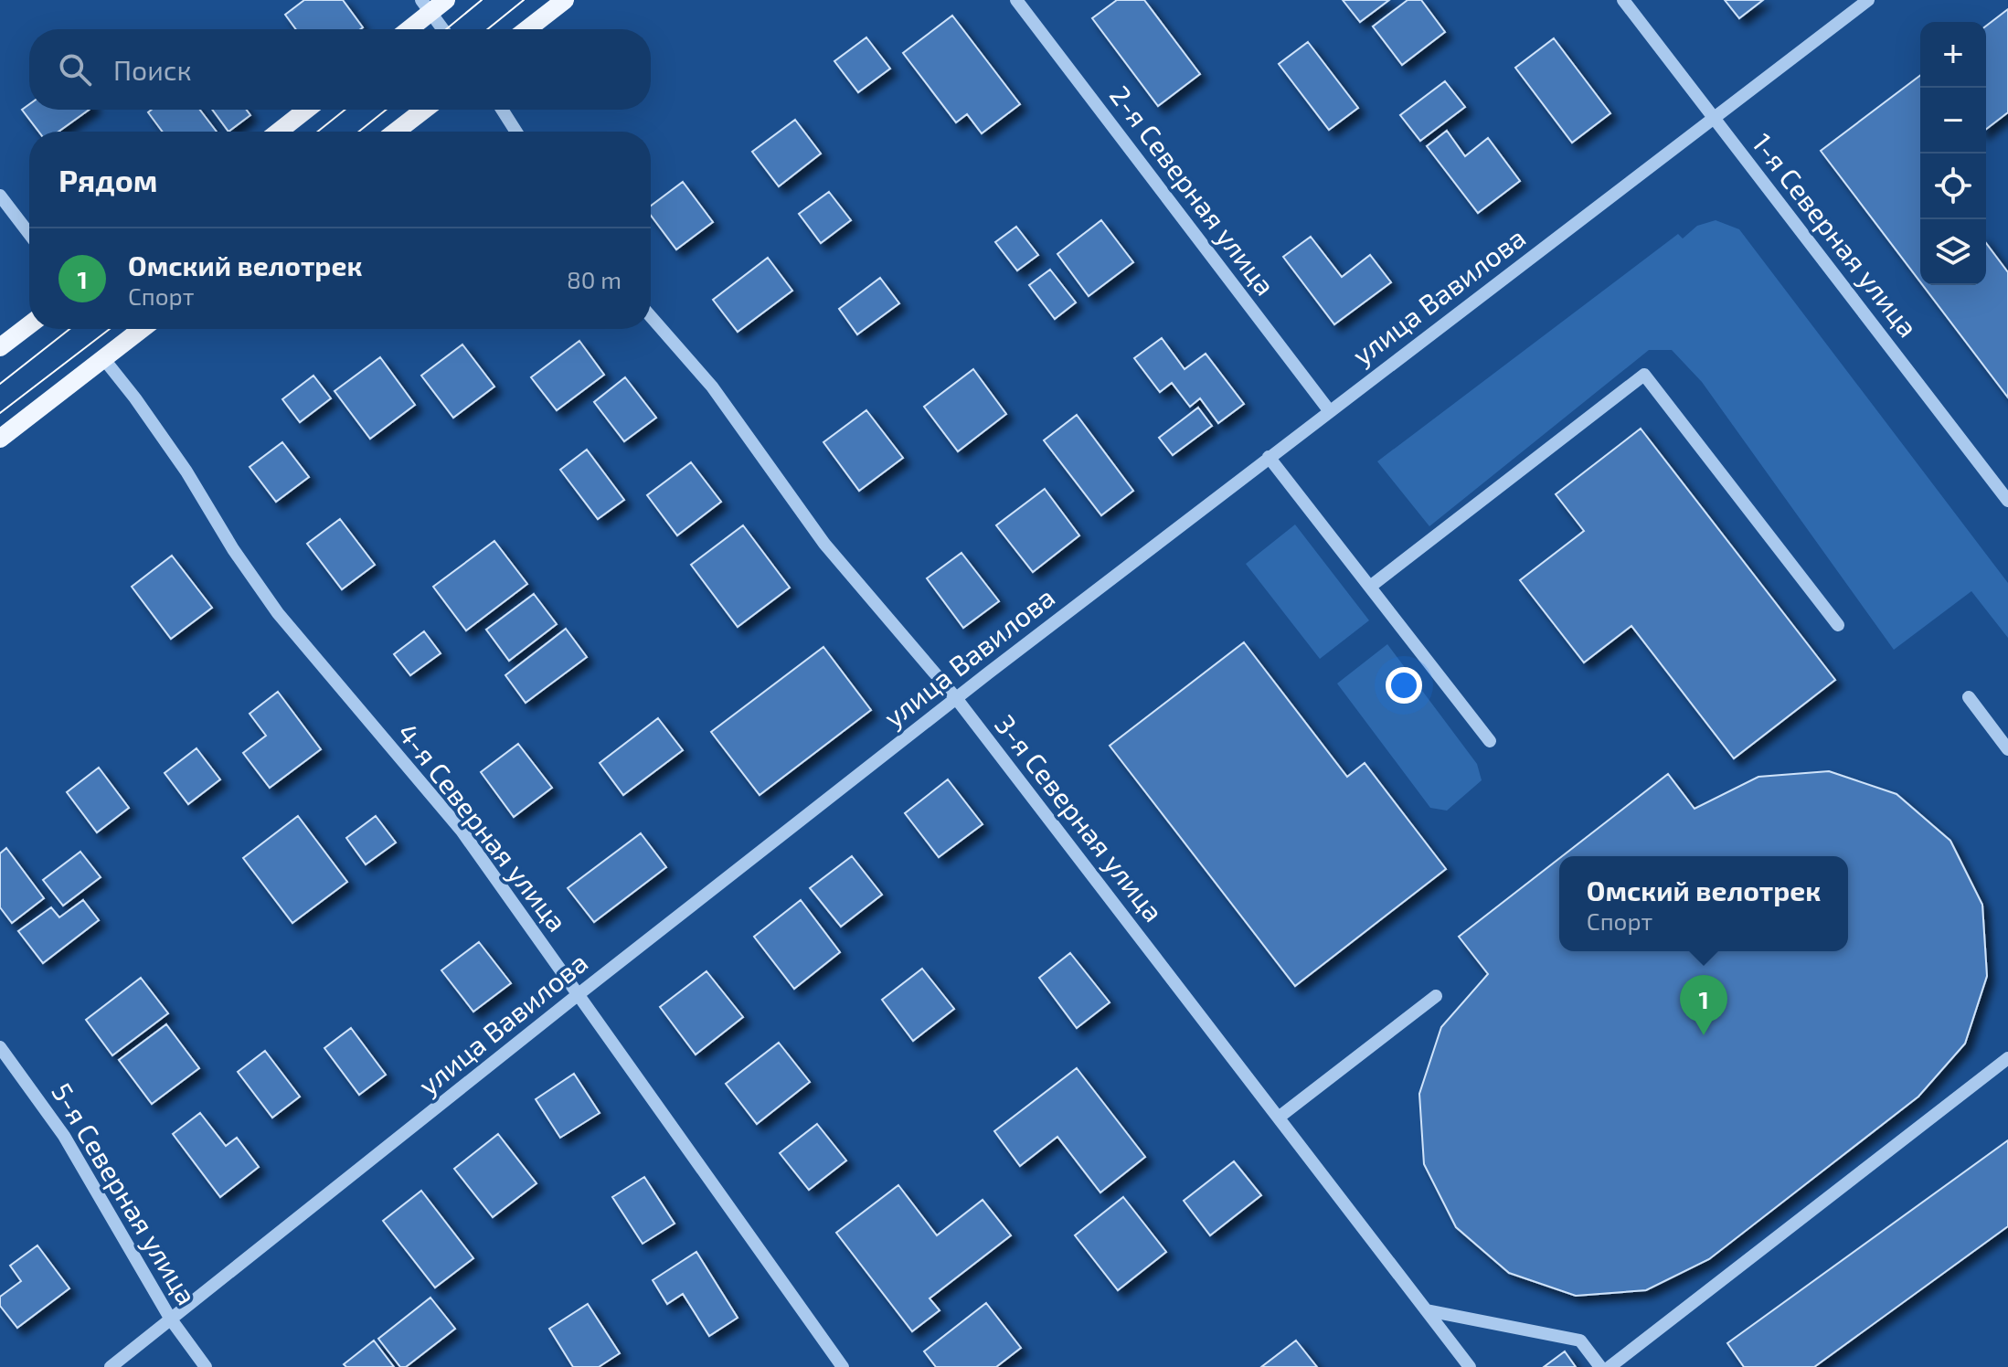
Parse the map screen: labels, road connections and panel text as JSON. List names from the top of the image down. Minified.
{"streets":{"street":["2-я Северная улица","1-я Северная улица","улица Вавилова","3-я Северная улица","4-я Северная улица","5-я Северная улица"]},"crossings":[["2-я Северная улица","улица Вавилова"],["1-я Северная улица","улица Вавилова"],["улица Вавилова","3-я Северная улица"],["улица Вавилова","4-я Северная улица"],["улица Вавилова","5-я Северная улица"]],"page":{"map_buttons":["+","−"],"search":"Поиск","heading":"Рядом","list":[{"mark":"1","name":"Омский велотрек","note":"Спорт","value":"80 m"}],"popup":["Омский велотрек","Спорт"],"pins":"1"}}
